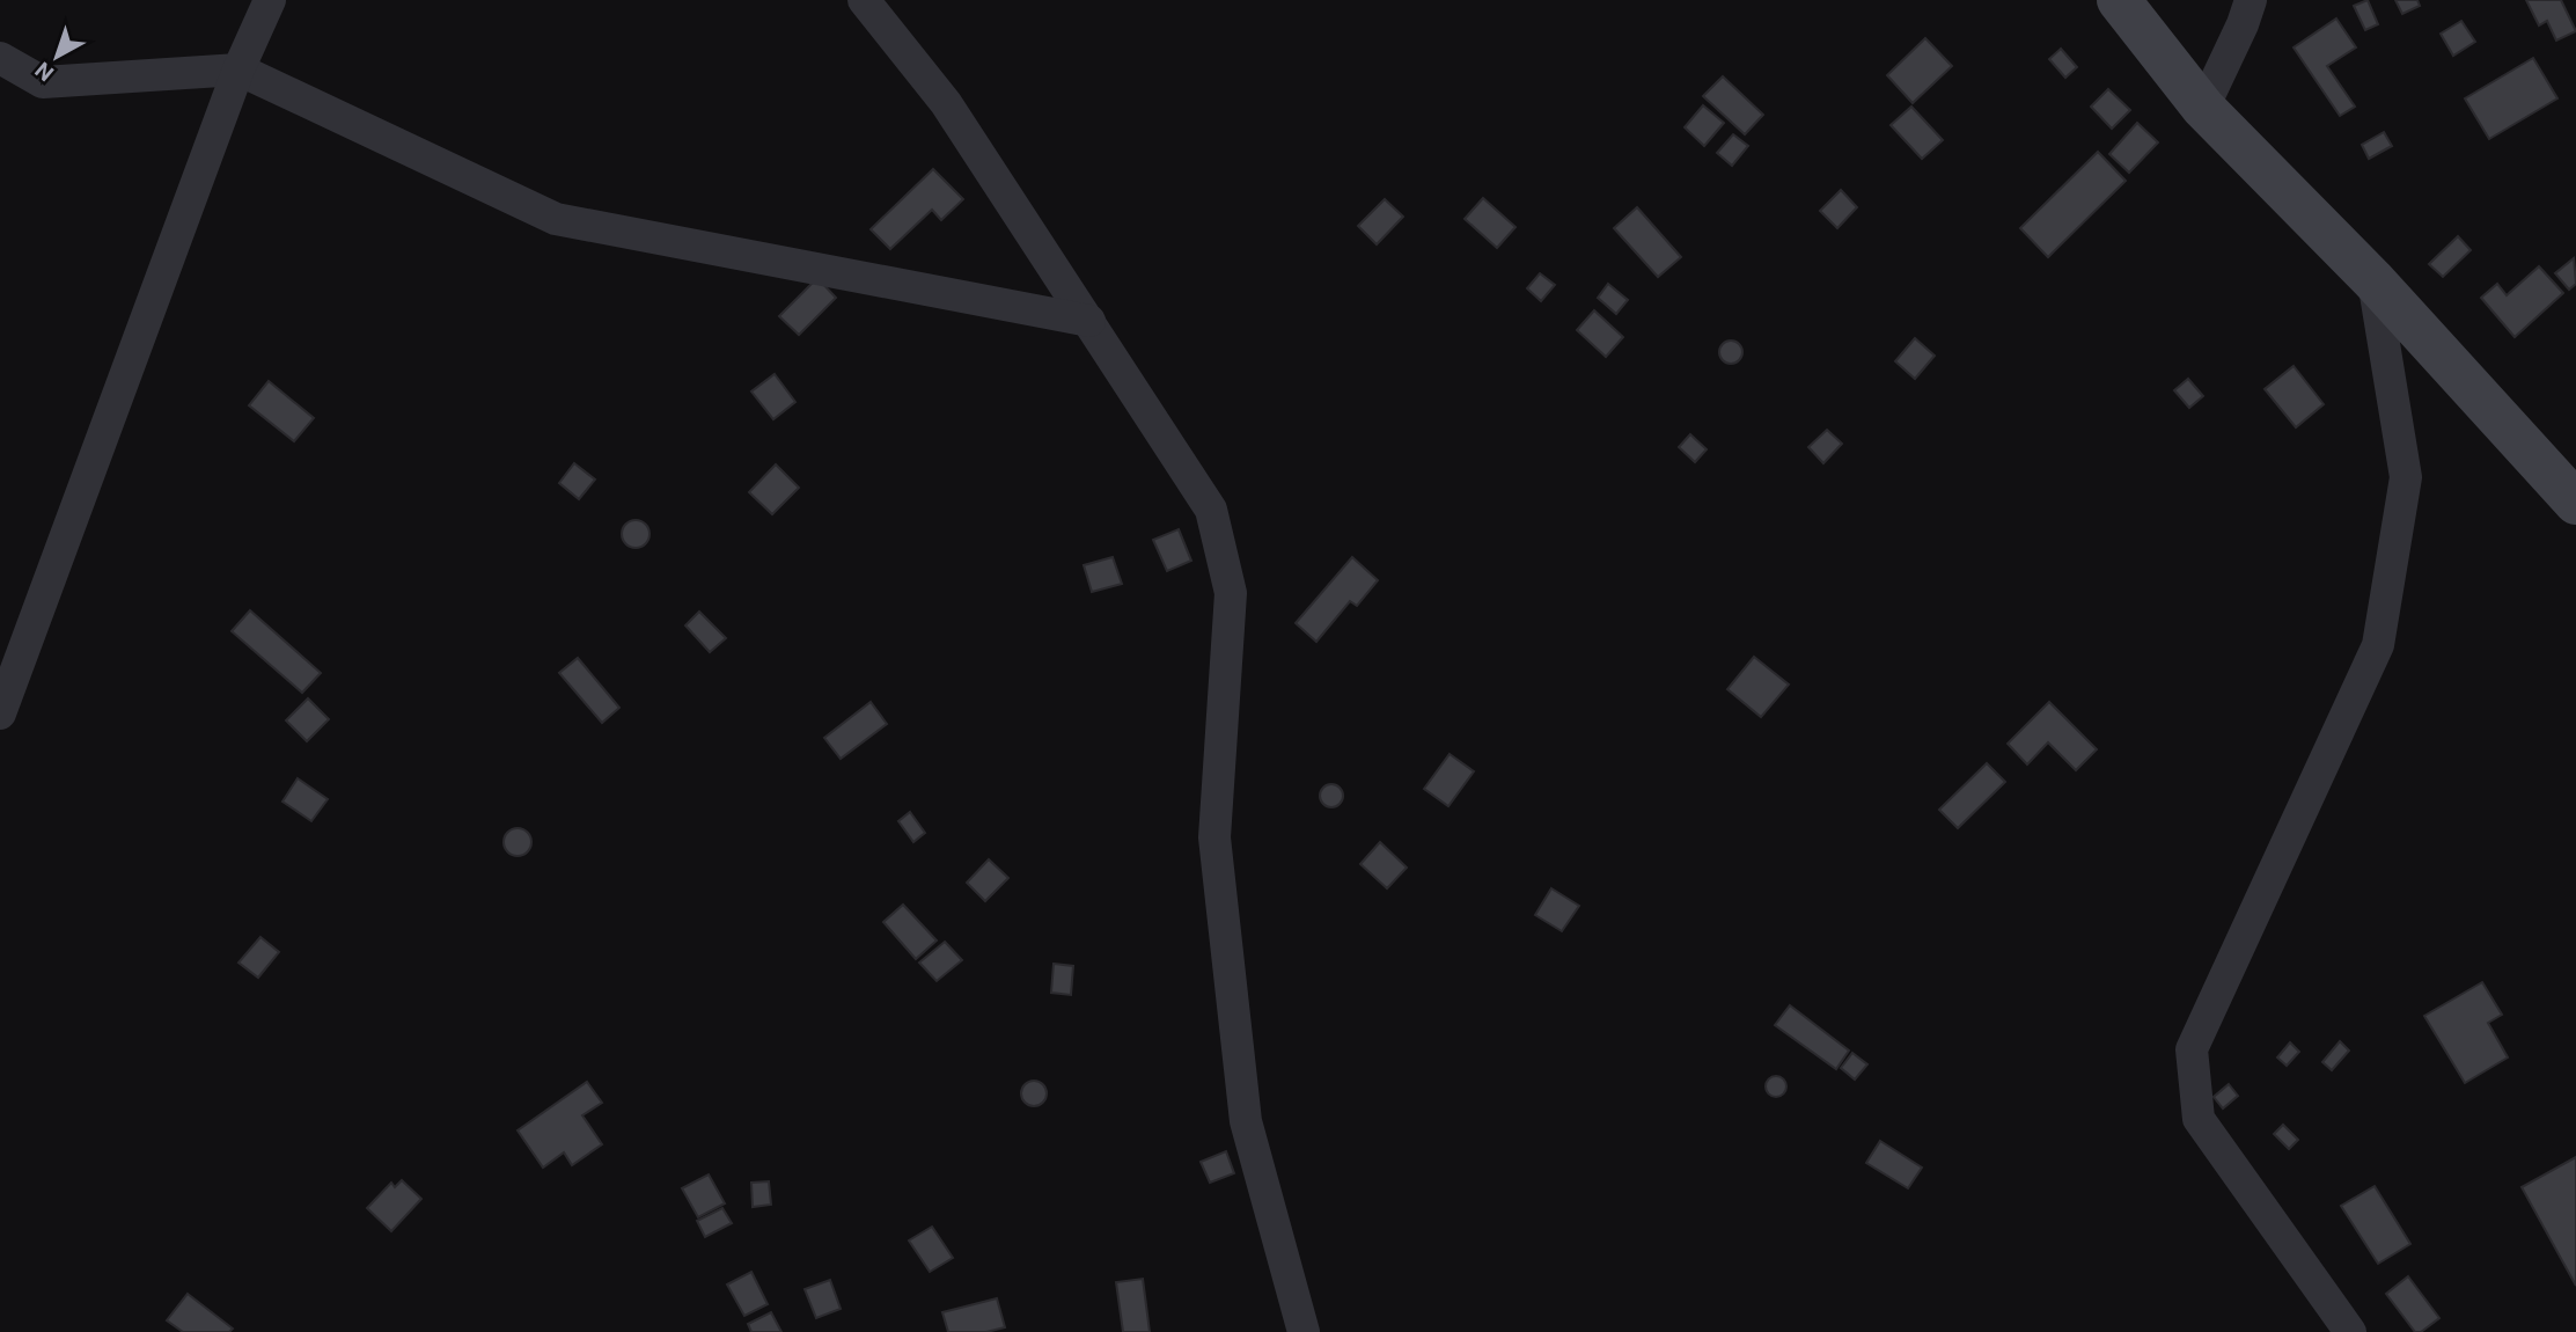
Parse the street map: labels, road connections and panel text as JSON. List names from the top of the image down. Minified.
{"north":"bottom left"}
